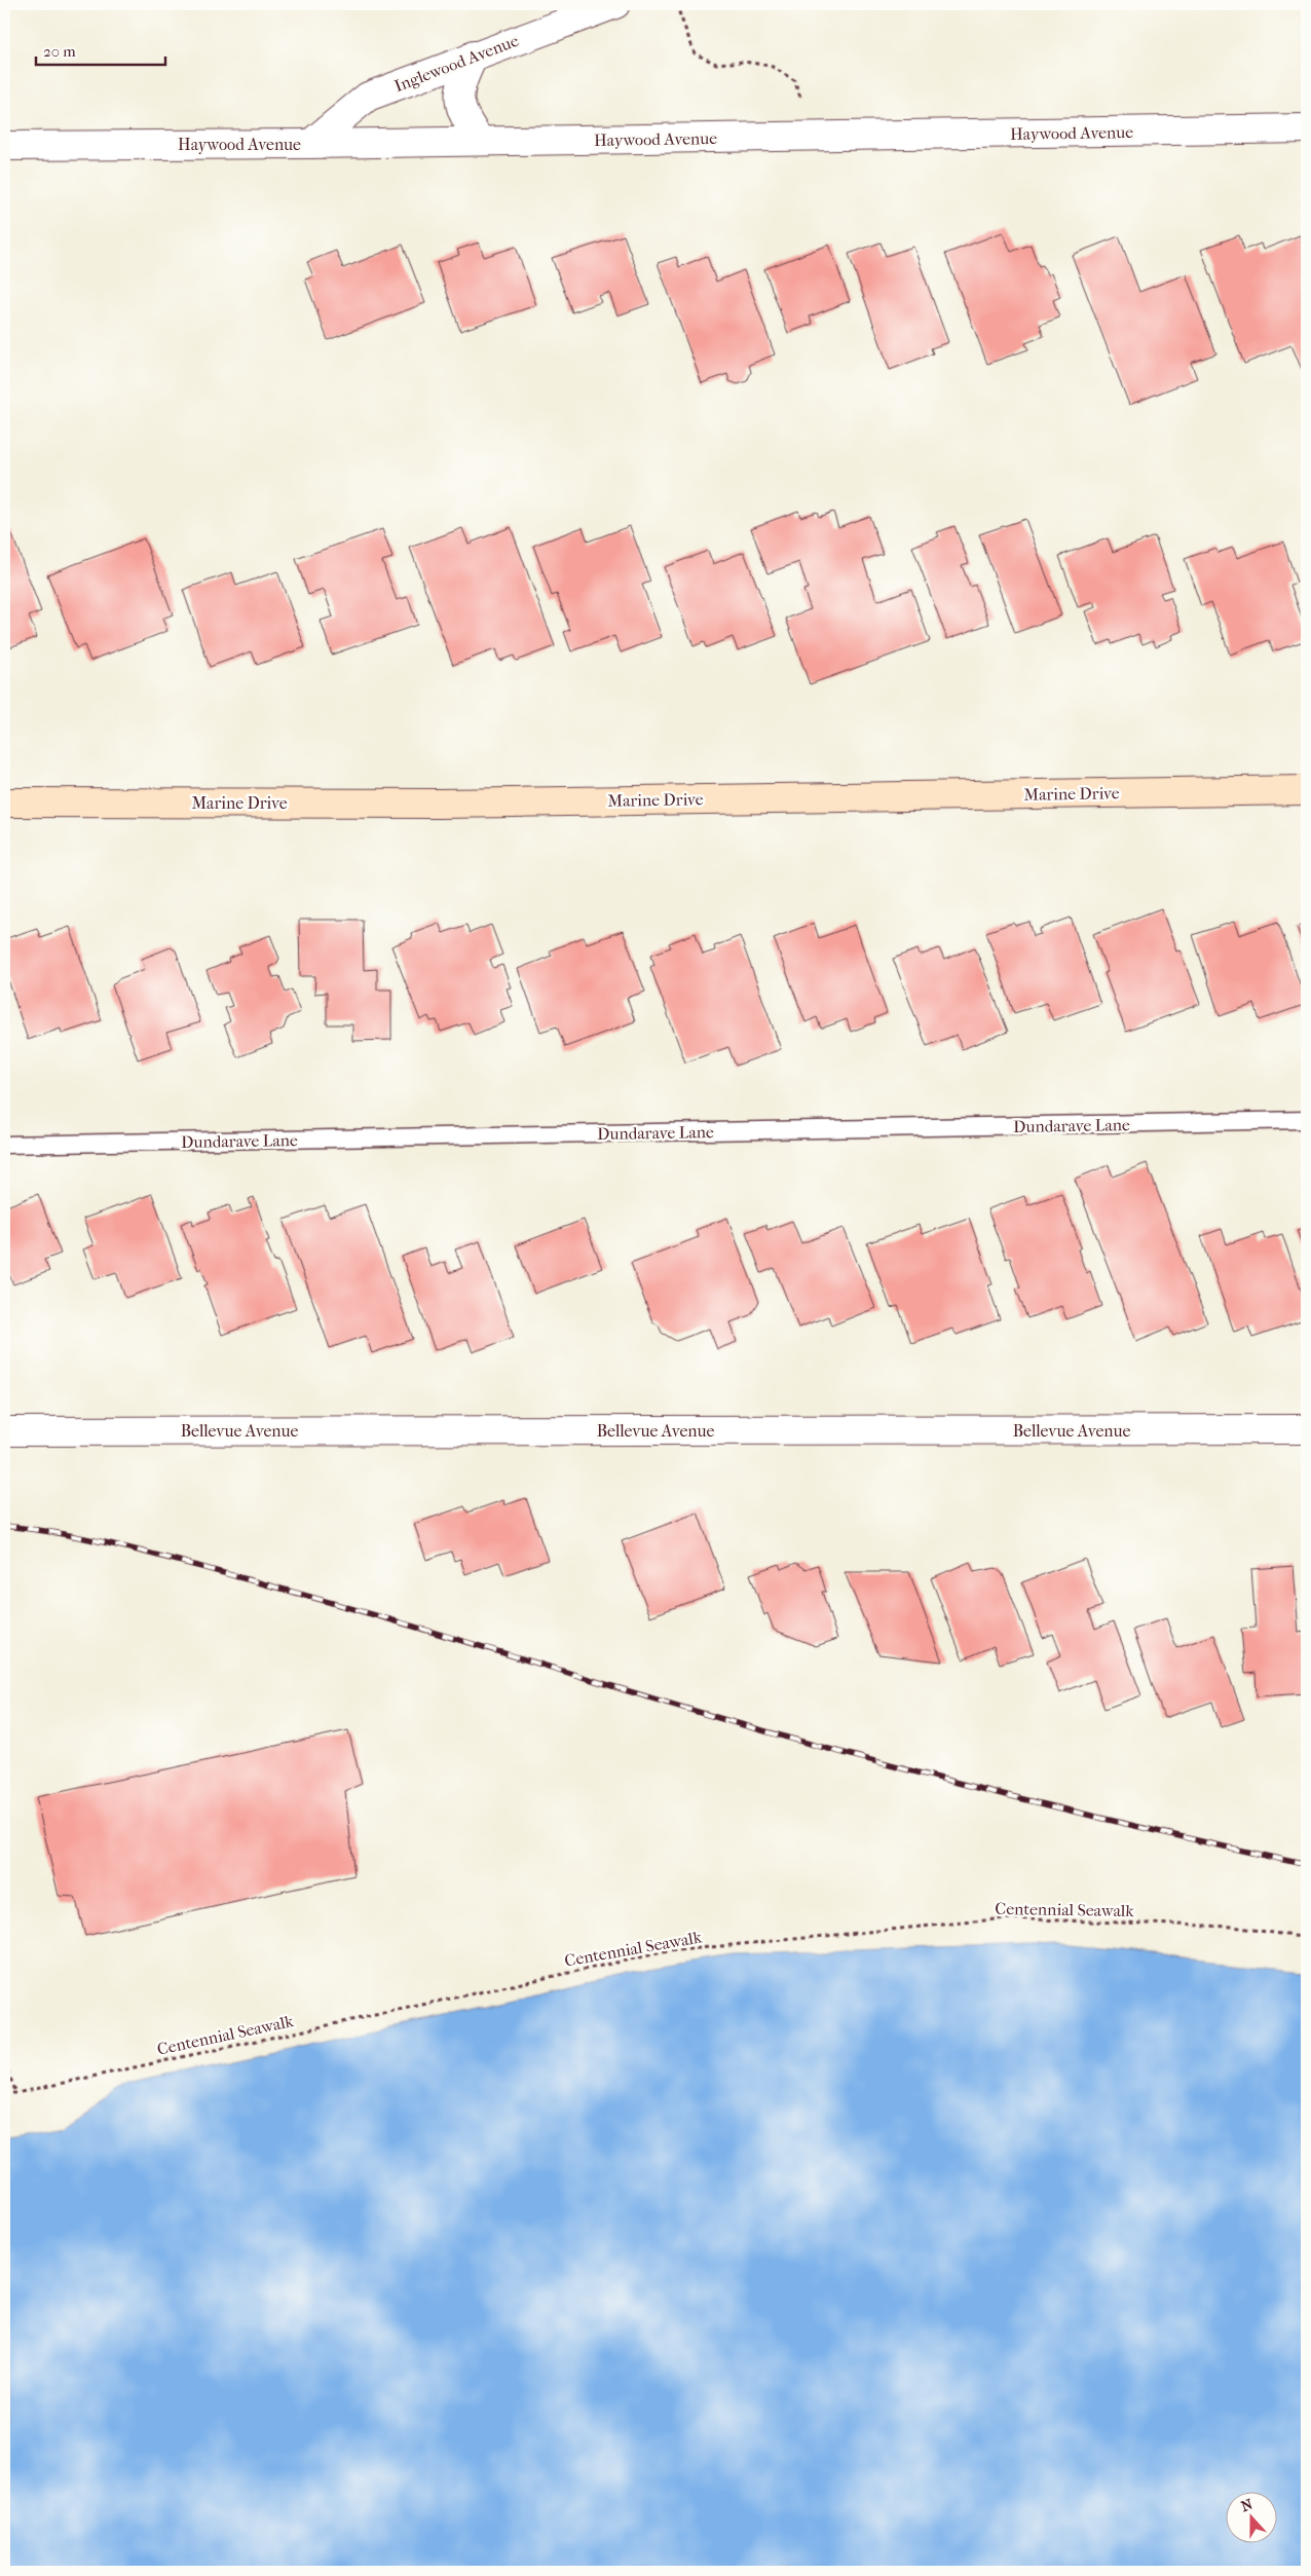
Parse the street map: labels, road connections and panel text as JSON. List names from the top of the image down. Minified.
{"streets":{"main road":["Marine Drive"],"street":["Inglewood Avenue","Haywood Avenue","Bellevue Avenue"],"lane":["Dundarave Lane"],"path":["Centennial Seawalk"]},"crossings":[["Inglewood Avenue","Haywood Avenue"]],"scale_bar":"20 m","north":"top"}
